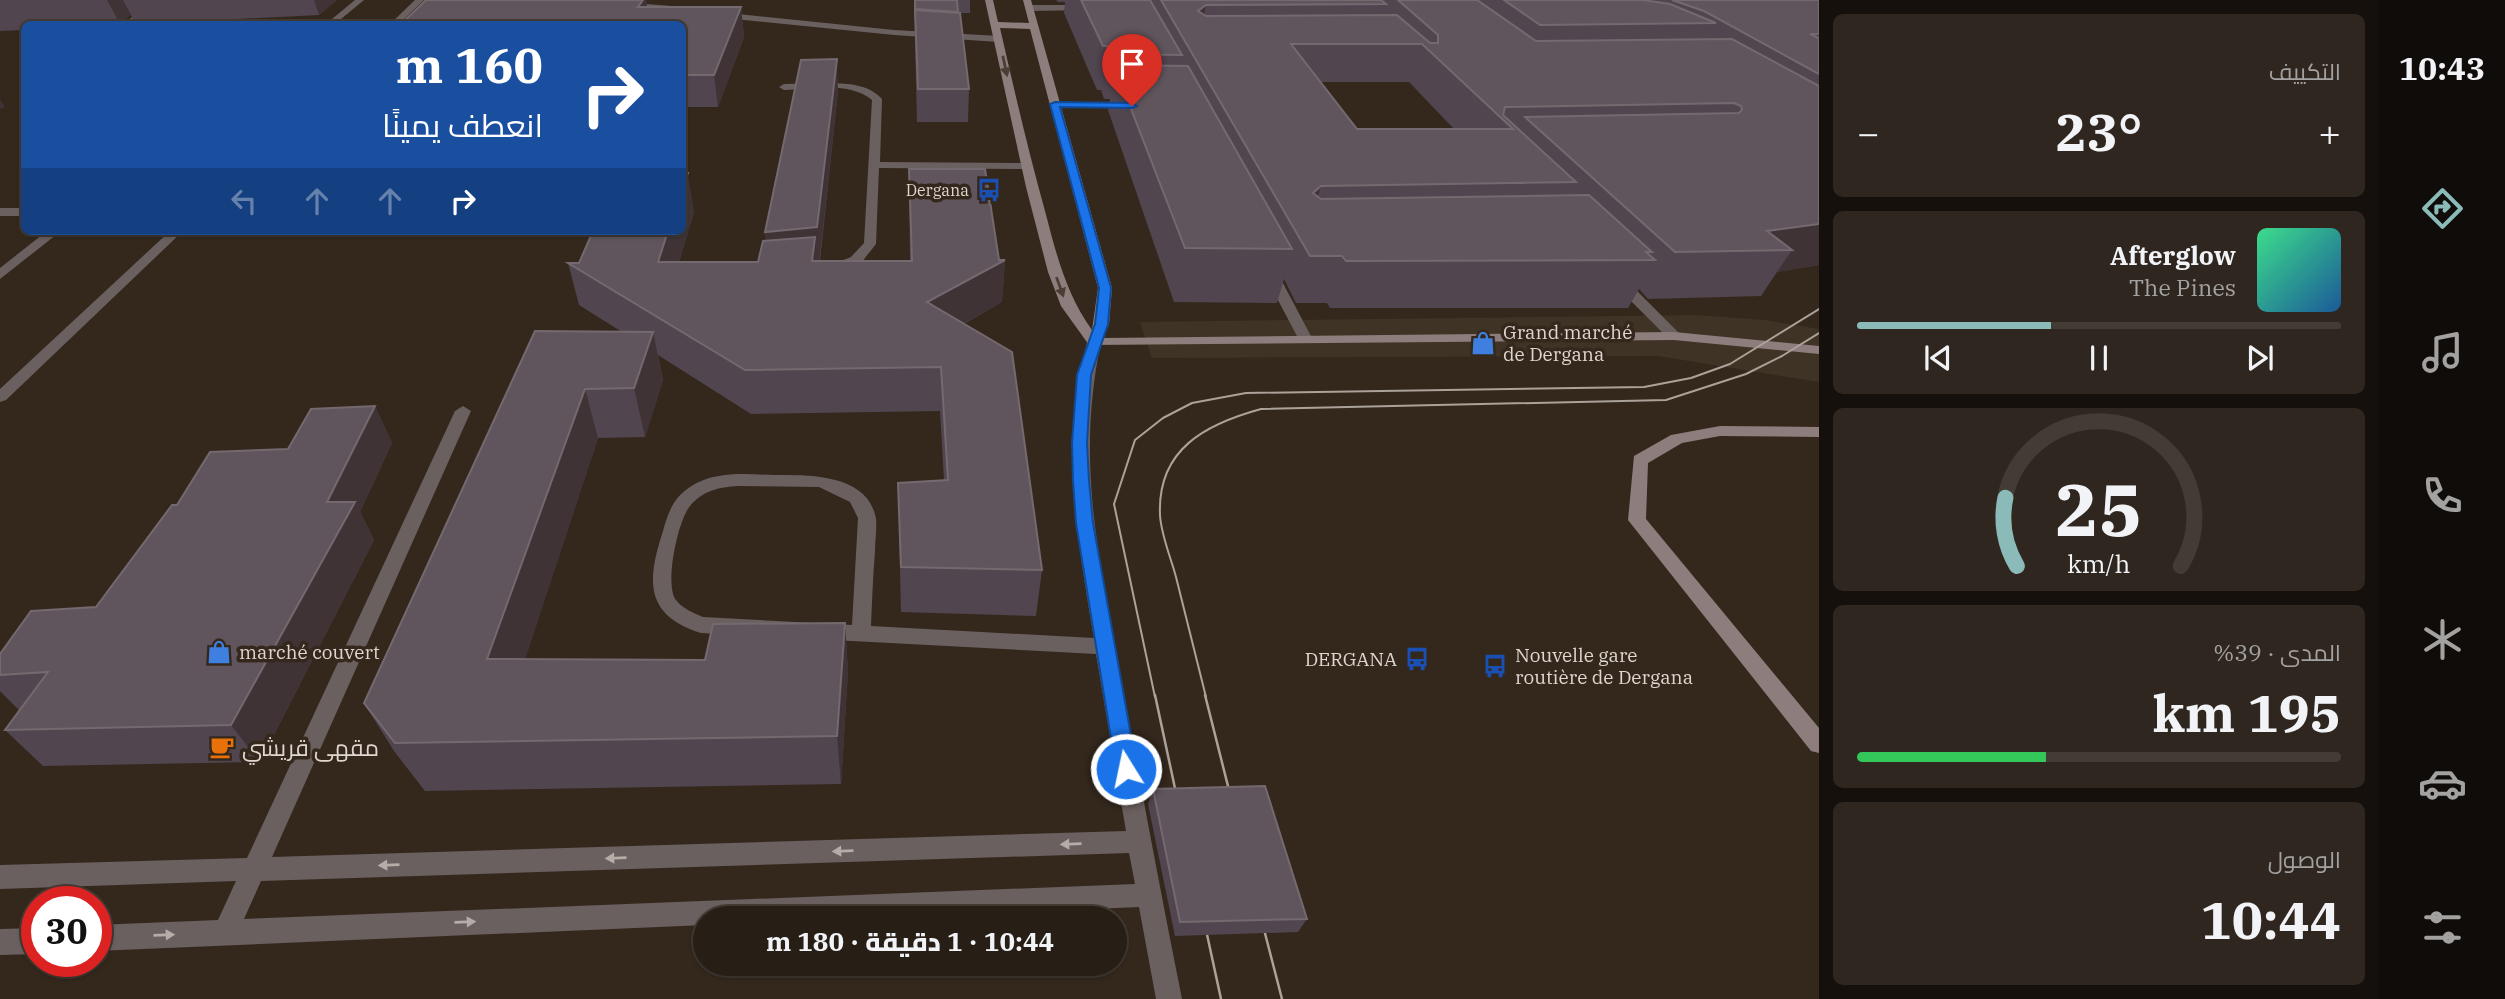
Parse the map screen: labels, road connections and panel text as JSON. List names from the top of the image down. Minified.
{"places":{"bus stop":["Dergana","DERGANA","Nouvelle gare routière de Dergana"],"shop":["Grand marché de Dergana","marché couvert"],"cafe":["مقهى قريشي"]},"page":{"tabs":"10:43","tile":["التكييف",["المدى · 39%","195 km"],["الوصول","10:44"]],"turn":["160 m","انعطف يمينًا"],"heat":["−","23°","+"],"song":["Afterglow","The Pines"],"limit":"30","trip":"10:44 · 1 دقيقة · 180 m","gauge":["25","km/h"]}}
